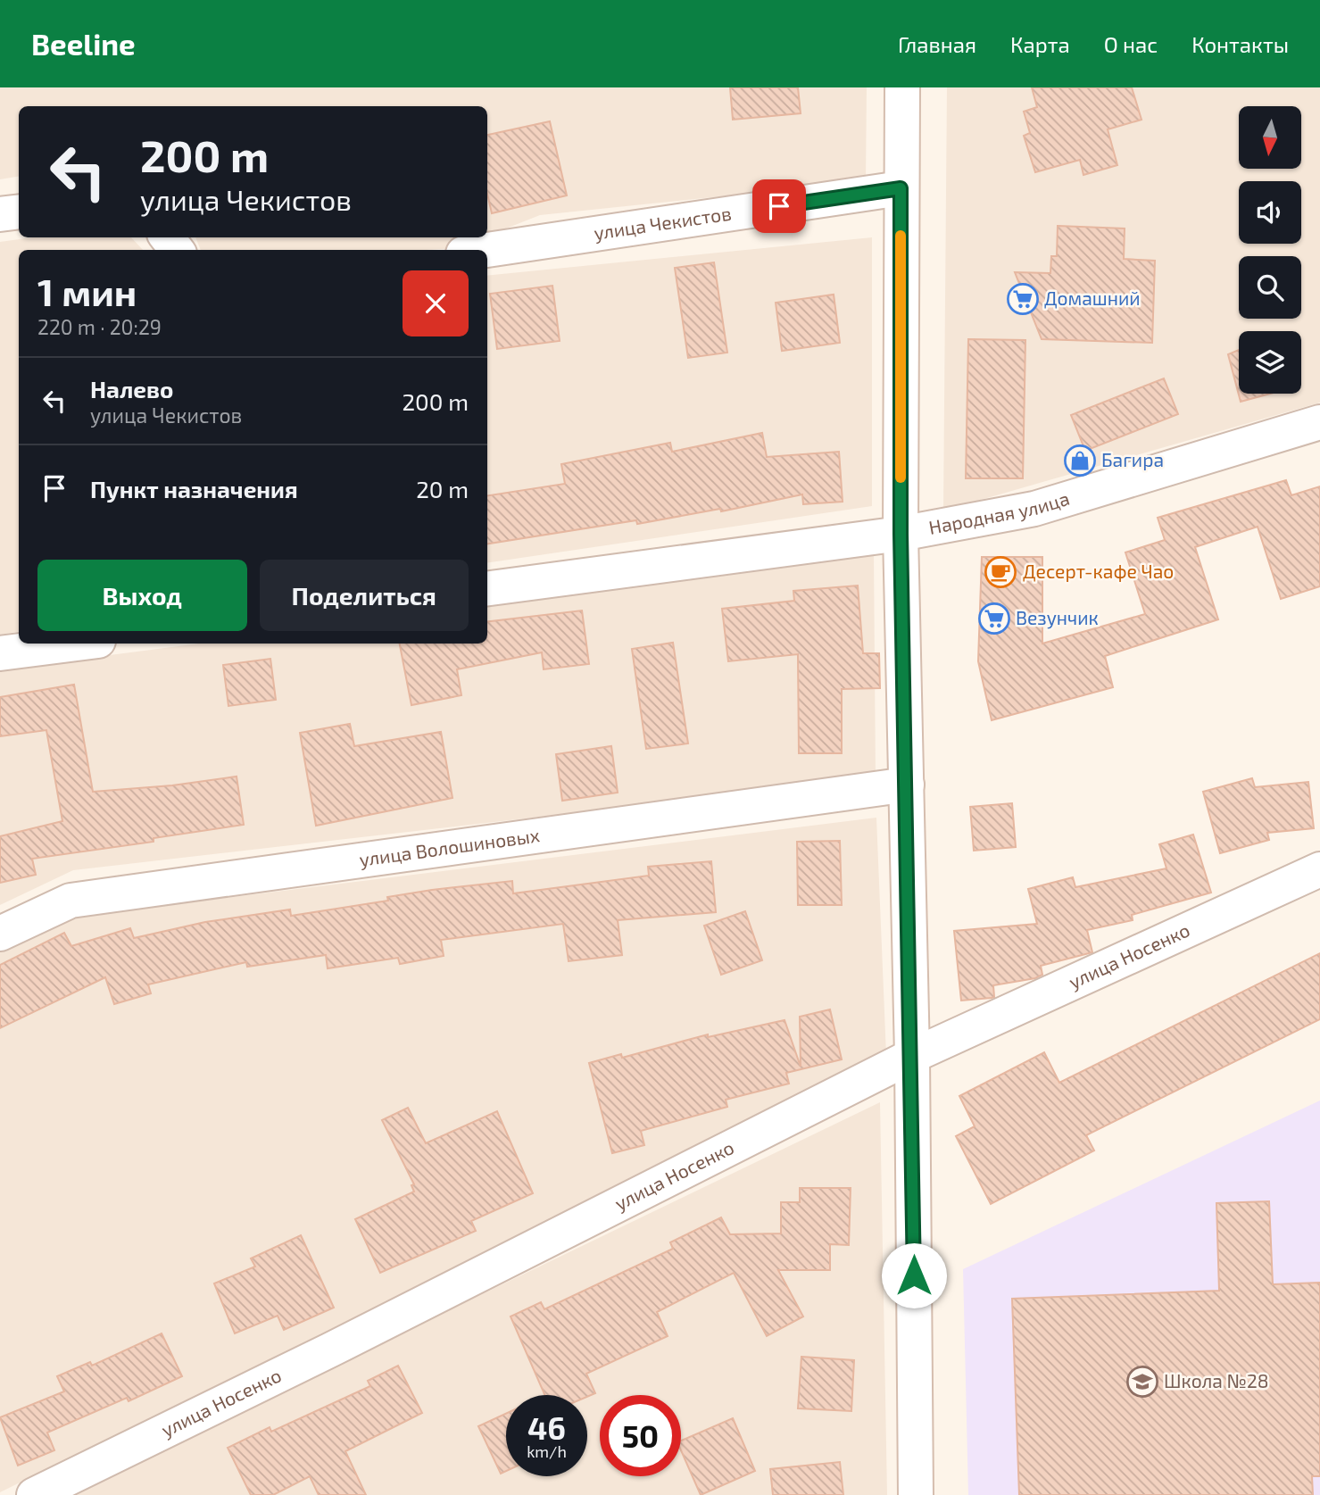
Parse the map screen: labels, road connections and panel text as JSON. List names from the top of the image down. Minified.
{"streets":{"street":["улица Чекистов","Народная улица","улица Волошиновых","улица Носенко"]},"places":{"supermarket":["Домашний","Везунчик"],"shop":["Багира"],"cafe":["Десерт-кафе Чао"],"school or university":["Школа №28"]},"north":"bottom","page":{"header":"Beeline","nav":["Главная","Карта","О нас","Контакты"],"turn":["200 m","улица Чекистов"],"heading":["1 мин","220 m · 20:29"],"list":[{"name":"Налево","note":"улица Чекистов","value":"200 m"},{"name":"Пункт назначения","value":"20 m"}],"buttons":["Выход","Поделиться"],"speed":"46 km/h","limit":"50"}}
